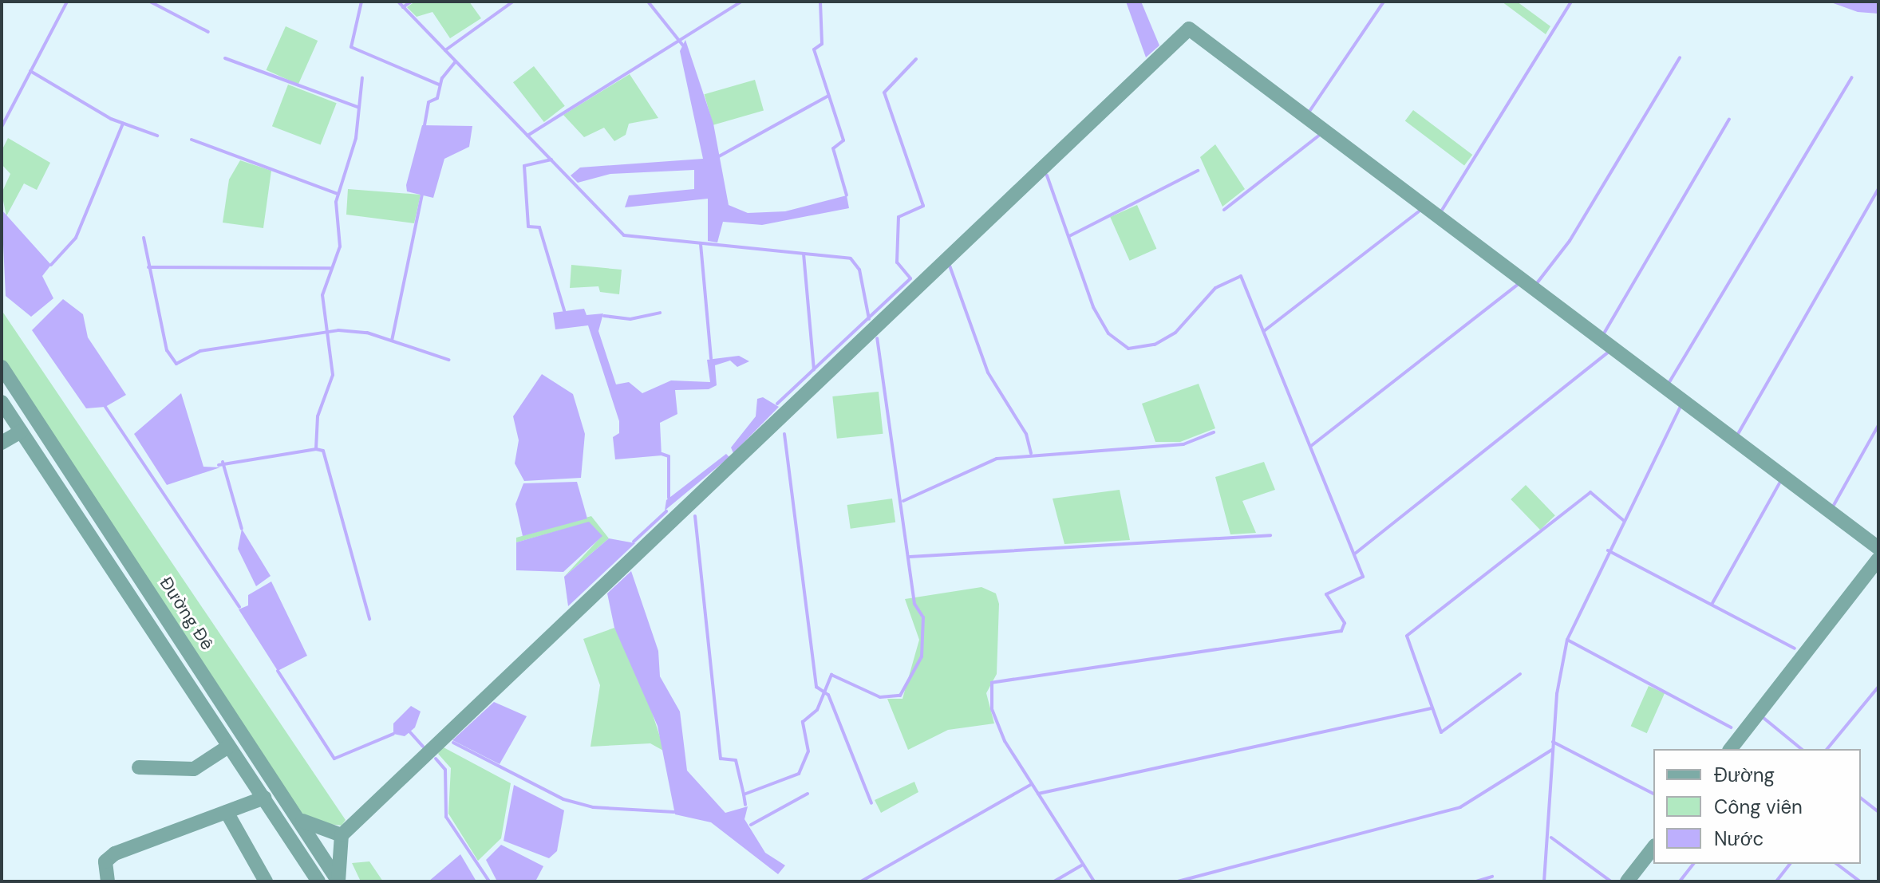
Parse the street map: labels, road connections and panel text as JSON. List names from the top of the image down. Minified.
{"streets":{"street":["Đường Đê"]},"legend":["Đường","Công viên","Nước"]}
